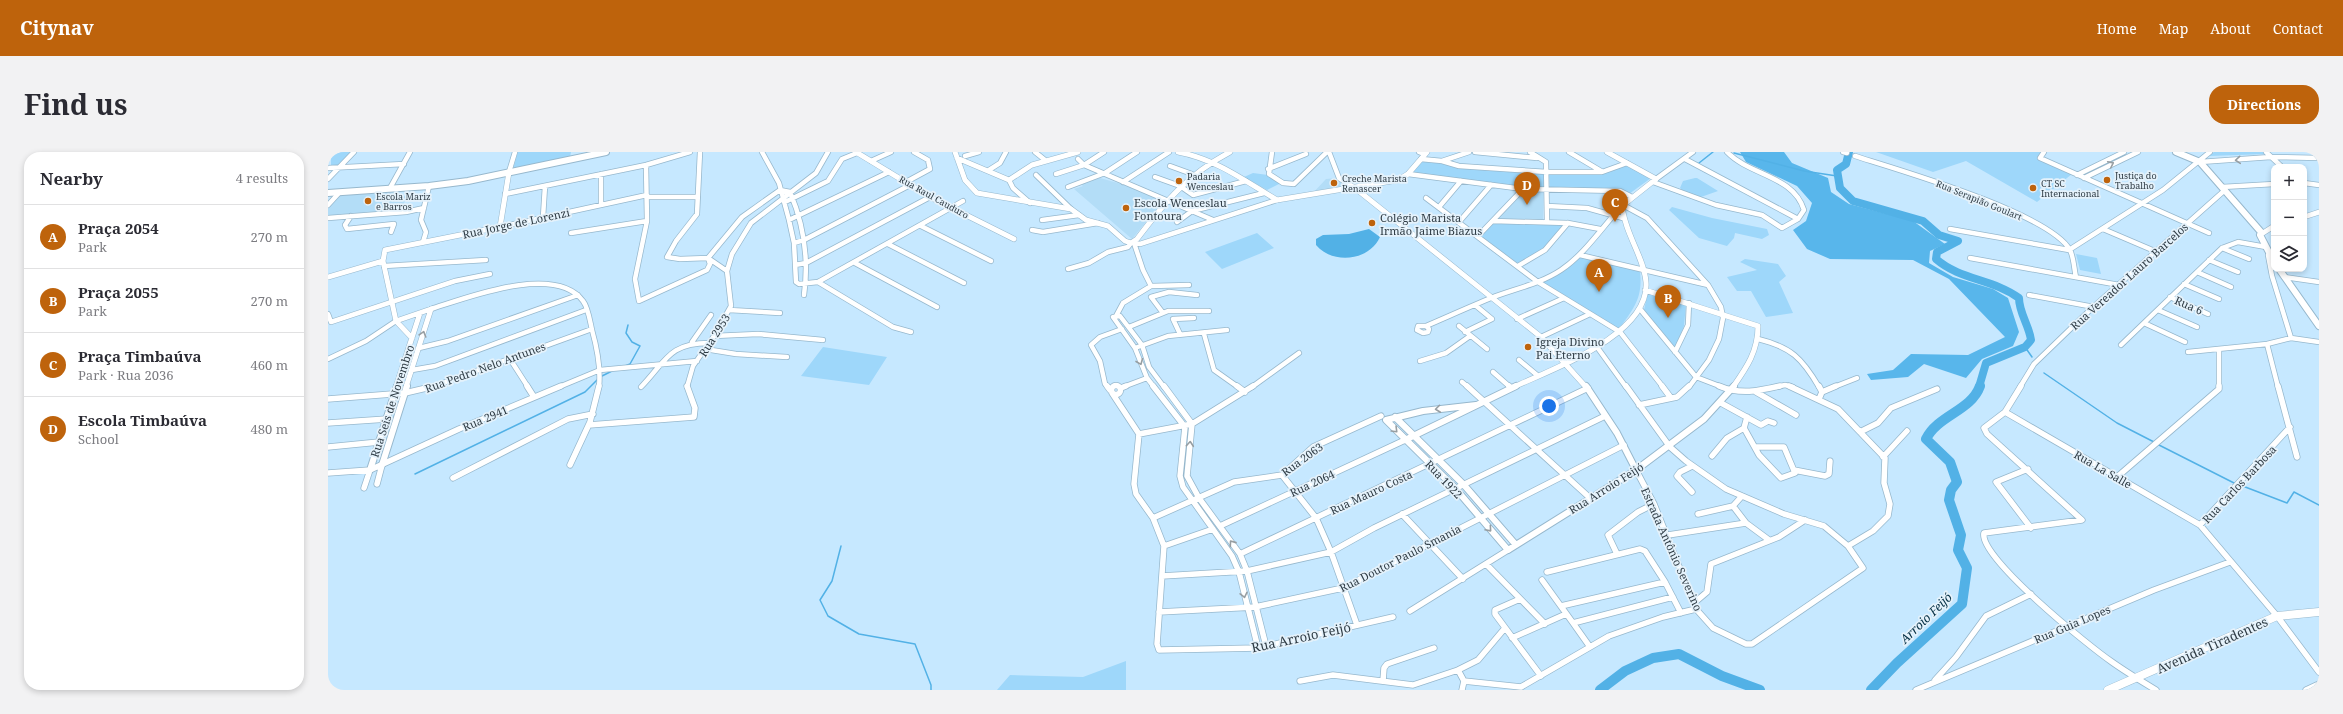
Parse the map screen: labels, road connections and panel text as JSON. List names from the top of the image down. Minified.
{"streets":{"main road":["Avenida Tiradentes"],"street":["Rua Raul Cauduro","Rua Serapião Goulart","Rua Jorge de Lorenzi","Rua Vereador Lauro Barcelos","Rua 6","Rua 2953","Rua Pedro Nelo Antunes","Rua Seis de Novembro","Rua 2941","Rua 2063","Rua La Salle","Rua 1922","Rua 2064","Rua Carlos Barbosa","Rua Arroio Feijó","Rua Mauro Costa","Estrada Antônio Severino","Rua Doutor Paulo Smania","Rua Guia Lopes"]},"crossings":[["Rua Vereador Lauro Barcelos","Rua La Salle"],["Rua 2953","Rua 2941"],["Rua Pedro Nelo Antunes","Rua Seis de Novembro"],["Rua Seis de Novembro","Rua 2941"],["Rua 2063","Rua 1922"],["Rua La Salle","Rua Carlos Barbosa"],["Rua 1922","Rua 2064"],["Rua 1922","Rua Arroio Feijó"],["Rua 1922","Rua Mauro Costa"],["Rua 1922","Rua Doutor Paulo Smania"],["Rua Carlos Barbosa","Rua Guia Lopes"],["Rua Carlos Barbosa","Avenida Tiradentes"],["Rua Arroio Feijó","Estrada Antônio Severino"],["Rua Arroio Feijó","Rua Doutor Paulo Smania"],["Rua Mauro Costa","Estrada Antônio Severino"],["Estrada Antônio Severino","Rua Doutor Paulo Smania"]],"water":["Arroio Feijó"],"places":["Justiça do Trabalho","Padaria Wenceslau","Creche Marista Renascer","CT SC Internacional","Escola Mariz e Barros","Escola Wenceslau Fontoura","Colégio Marista Irmão Jaime Biazus","Igreja Divino Pai Eterno"],"page":{"header":"Citynav","nav":["Home","Map","About","Contact"],"title":"Find us","buttons":"Directions","heading":["Nearby","4 results"],"map_buttons":["+","−"],"pins":["D","C","A","B"],"list":[{"mark":"A","name":"Praça 2054","note":"Park","value":"270 m"},{"mark":"B","name":"Praça 2055","note":"Park","value":"270 m"},{"mark":"C","name":"Praça Timbaúva","note":"Park · Rua 2036","value":"460 m"},{"mark":"D","name":"Escola Timbaúva","note":"School","value":"480 m"}]}}
